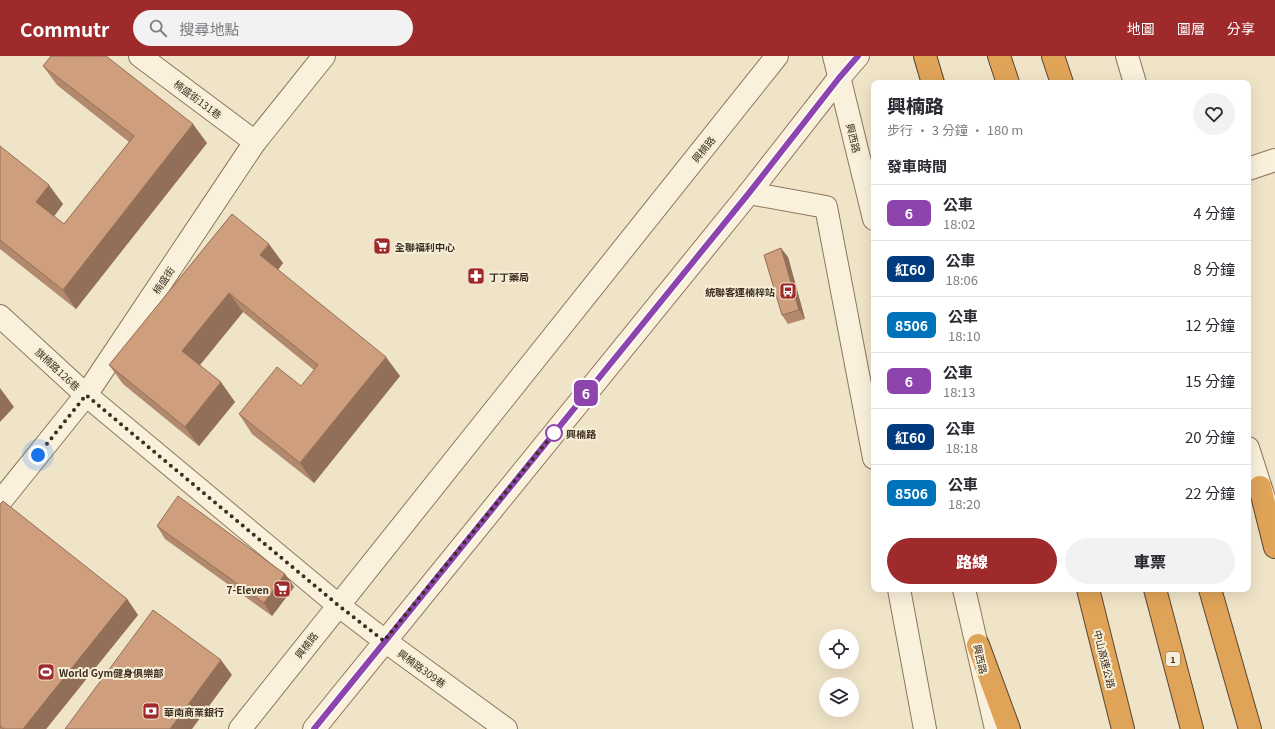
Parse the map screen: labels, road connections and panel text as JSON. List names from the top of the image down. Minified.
{"streets":{"highway":["中山高速公路","1"],"street":["楠盛街131巷","興西路","興楠路","楠盛街","旗楠路126巷","興楠路309巷"]},"crossings":[["楠盛街131巷","楠盛街"],["興楠路","旗楠路126巷"],["興楠路","興楠路309巷"],["楠盛街","旗楠路126巷"],["旗楠路126巷","興楠路309巷"]],"places":{"supermarket":["全聯福利中心","7-Eleven"],"pharmacy":["丁丁藥局"],"bus stop":["統聯客運楠梓站"],"other":["興楠路"],"sports":["World Gym健身俱樂部"],"bank":["華南商業銀行"]},"lines":["bus line 6"],"page":{"header":"Commutr","search":"搜尋地點","nav":["地圖","圖層","分享"],"on_map":"6","heading":[["興楠路","步行 · 3 分鐘 · 180 m"],"發車時間"],"list":[{"mark":"6","name":"公車","note":"18:02","value":"4 分鐘"},{"mark":"紅60","name":"公車","note":"18:06","value":"8 分鐘"},{"mark":"8506","name":"公車","note":"18:10","value":"12 分鐘"},{"mark":"6","name":"公車","note":"18:13","value":"15 分鐘"},{"mark":"紅60","name":"公車","note":"18:18","value":"20 分鐘"},{"mark":"8506","name":"公車","note":"18:20","value":"22 分鐘"}],"buttons":["路線","車票"]}}
